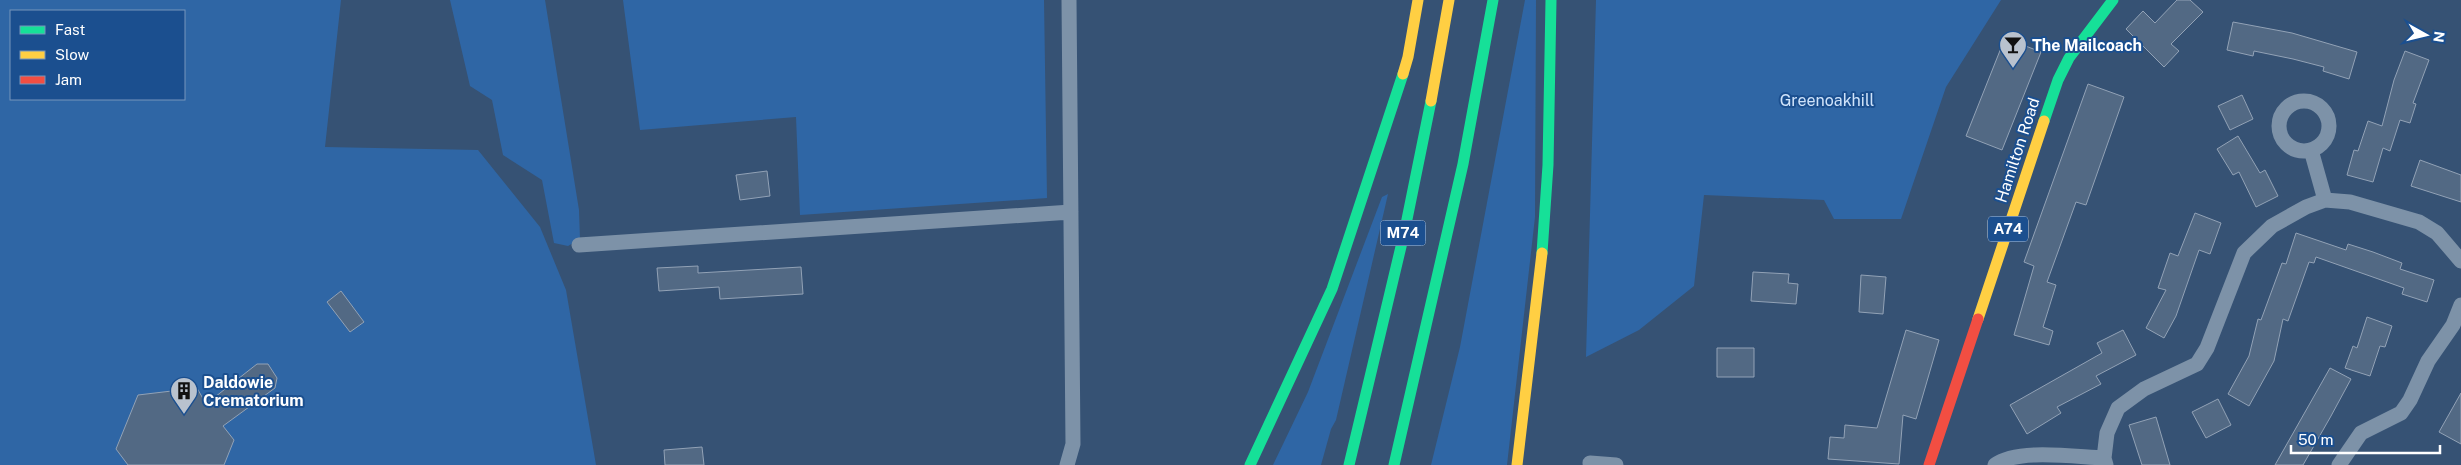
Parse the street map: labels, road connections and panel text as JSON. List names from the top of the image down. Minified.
{"streets":{"main road":["Hamilton Road","A74","M74"]},"parks":["Greenoakhill"],"places":{"bar":["The Mailcoach"],"building":["Daldowie Crematorium"]},"legend":["Fast","Slow","Jam"],"scale_bar":"50 m","north":"right"}
